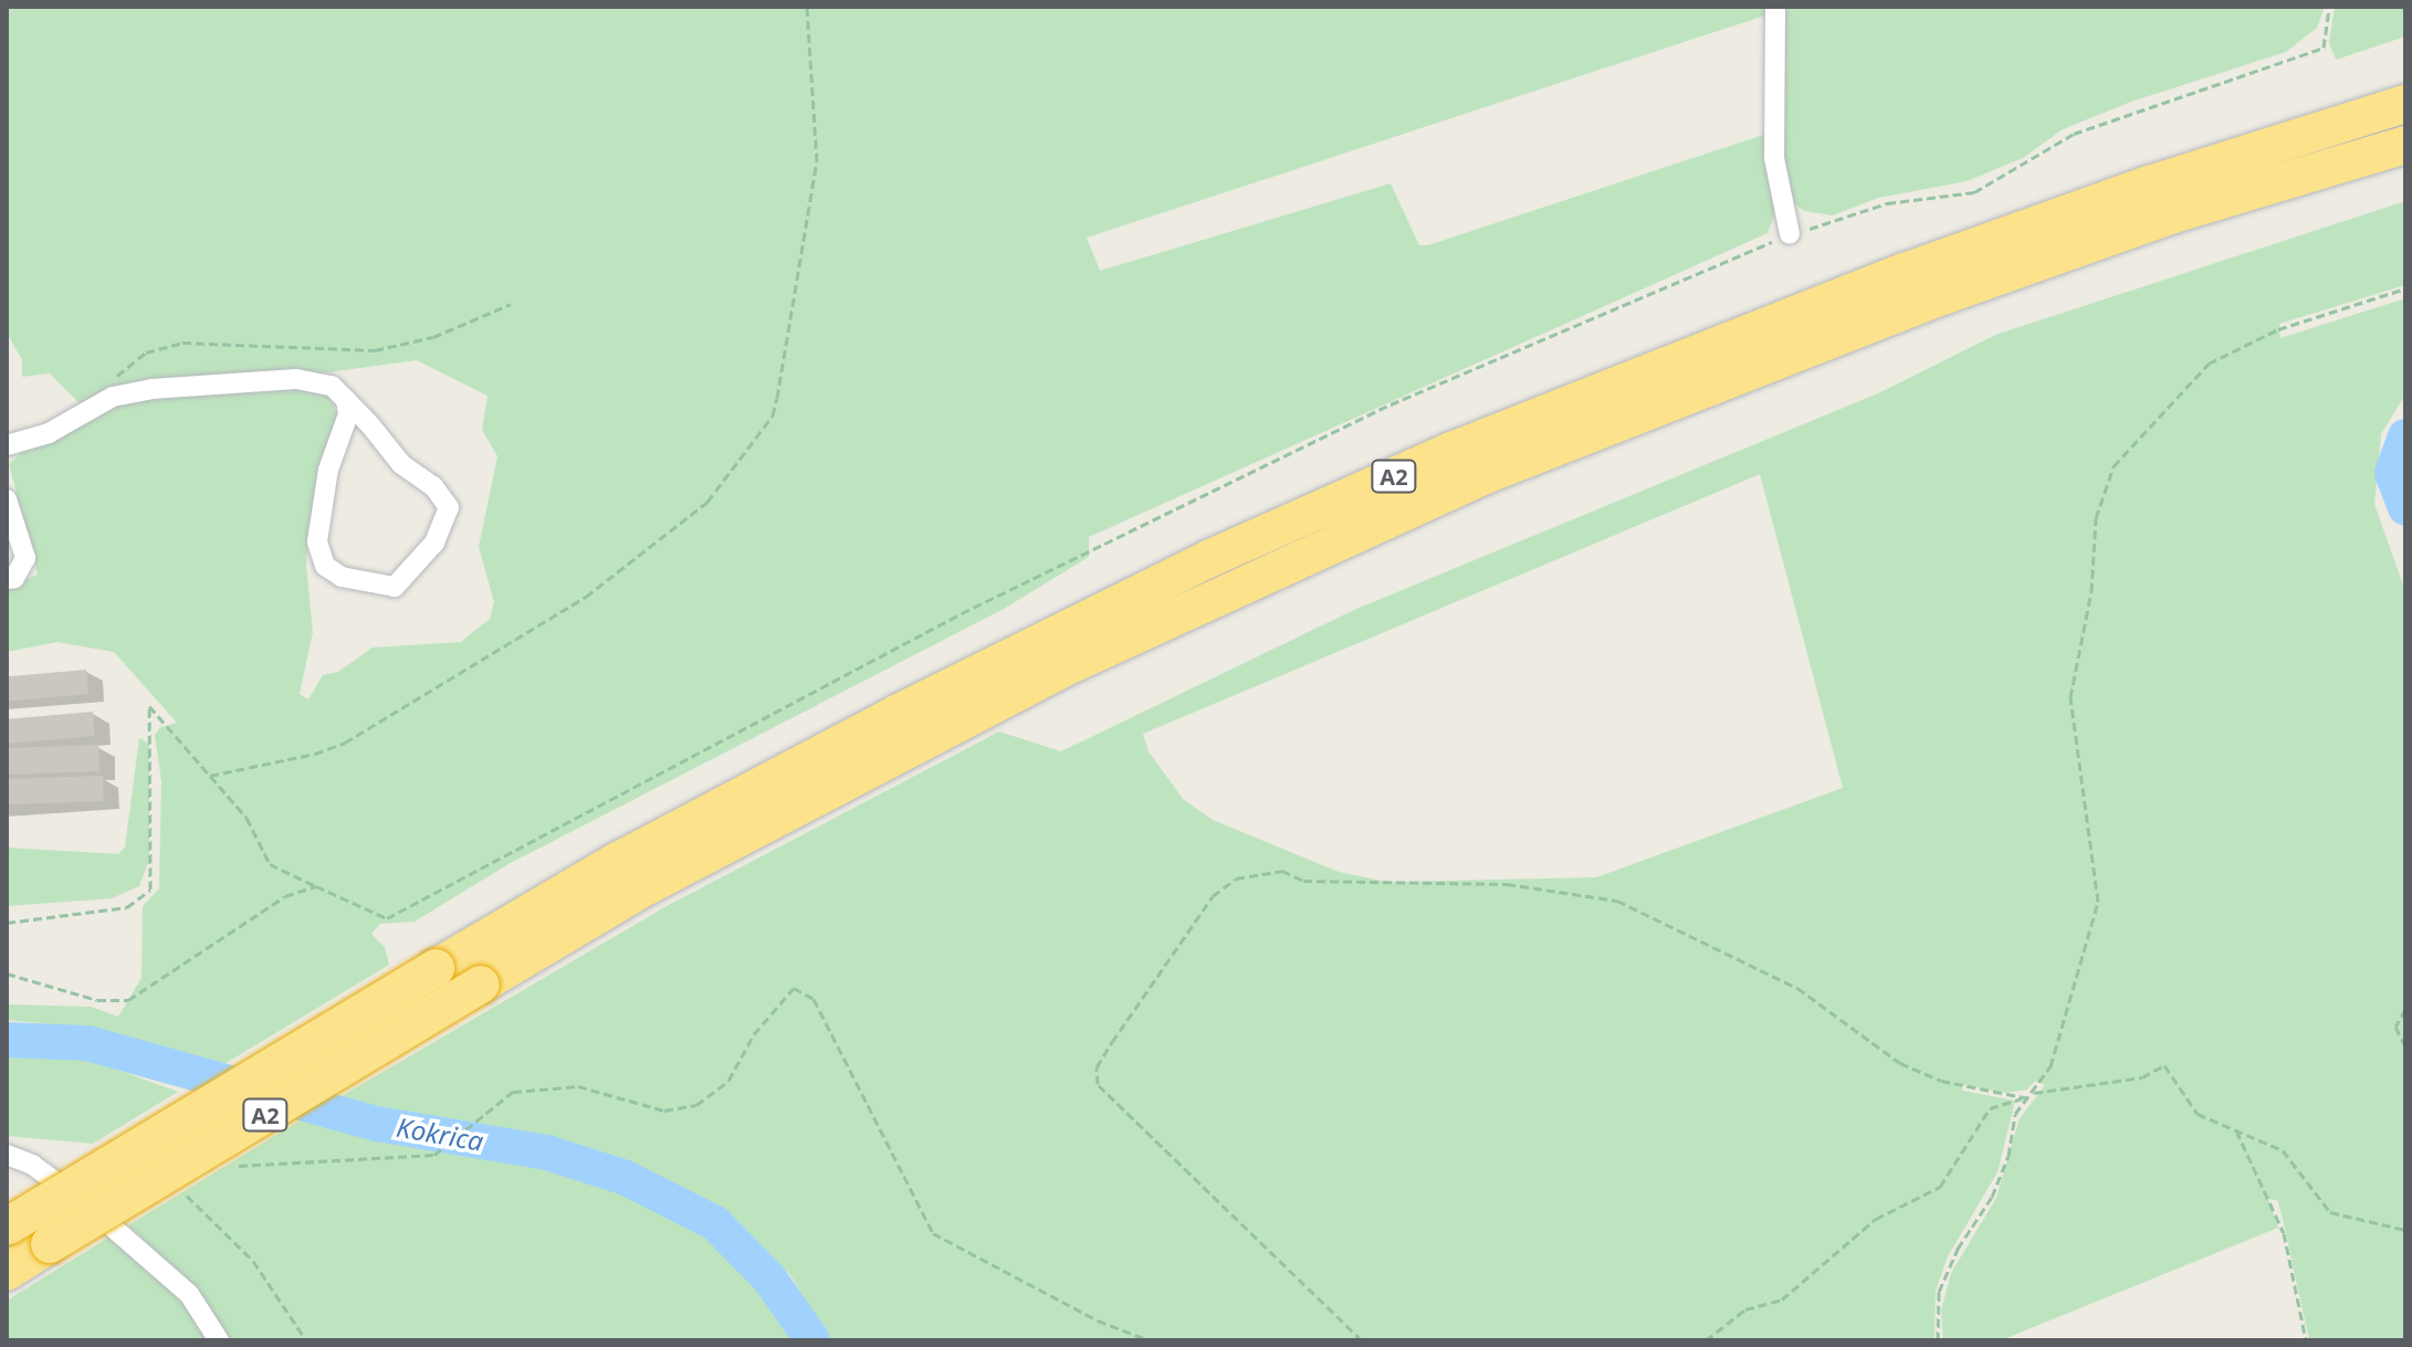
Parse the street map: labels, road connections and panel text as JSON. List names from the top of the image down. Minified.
{"streets":{"highway":["A2"]},"water":["Kokrica"]}
